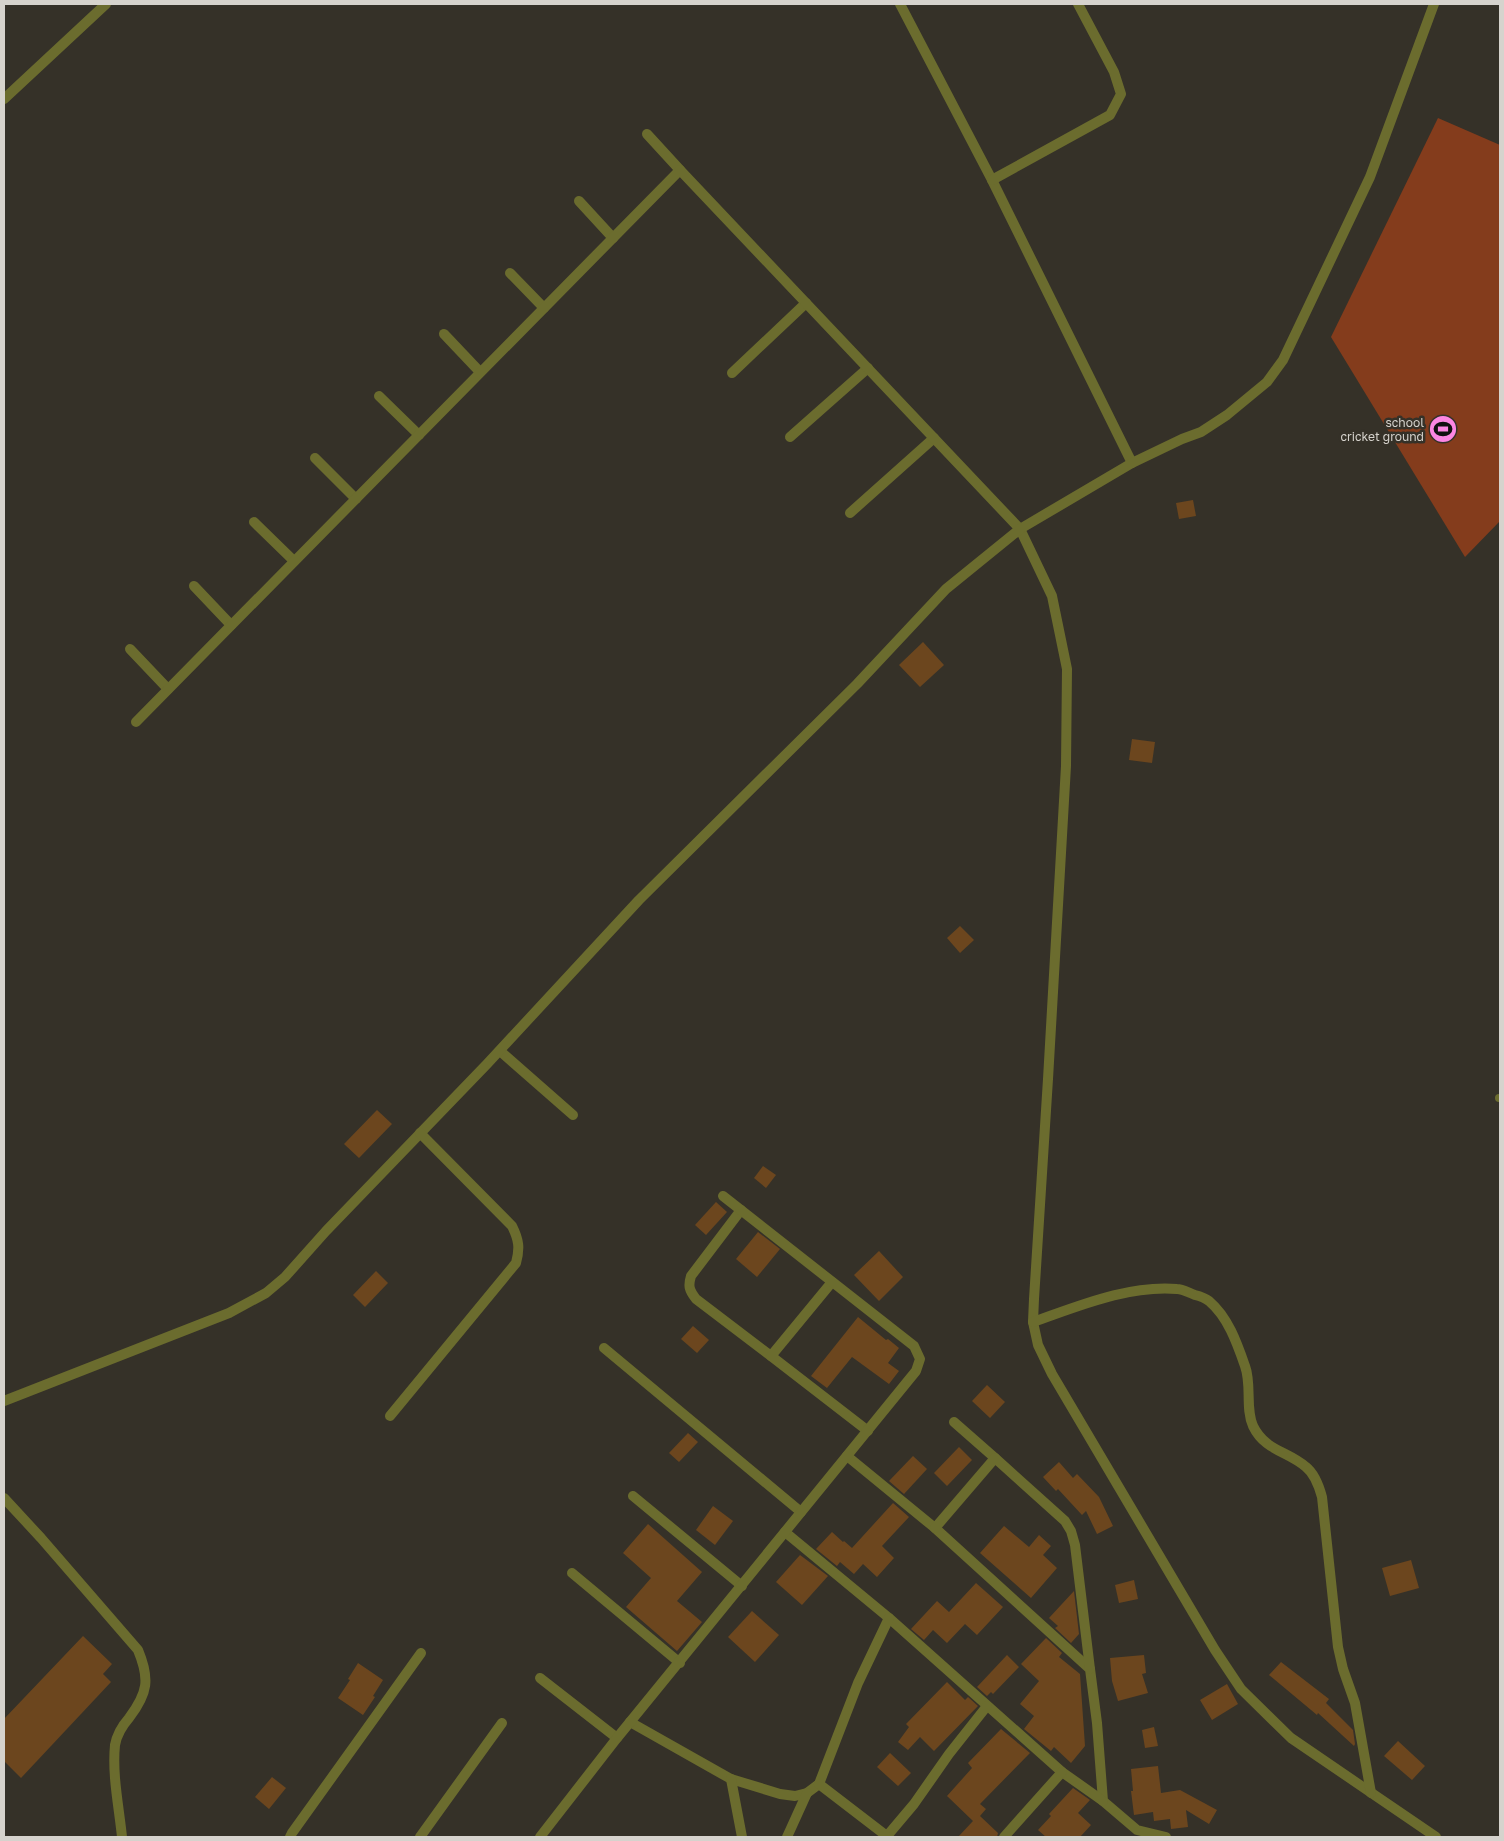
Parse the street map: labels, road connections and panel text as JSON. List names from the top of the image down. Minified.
{"places":{"sports":["school cricket ground"]}}
